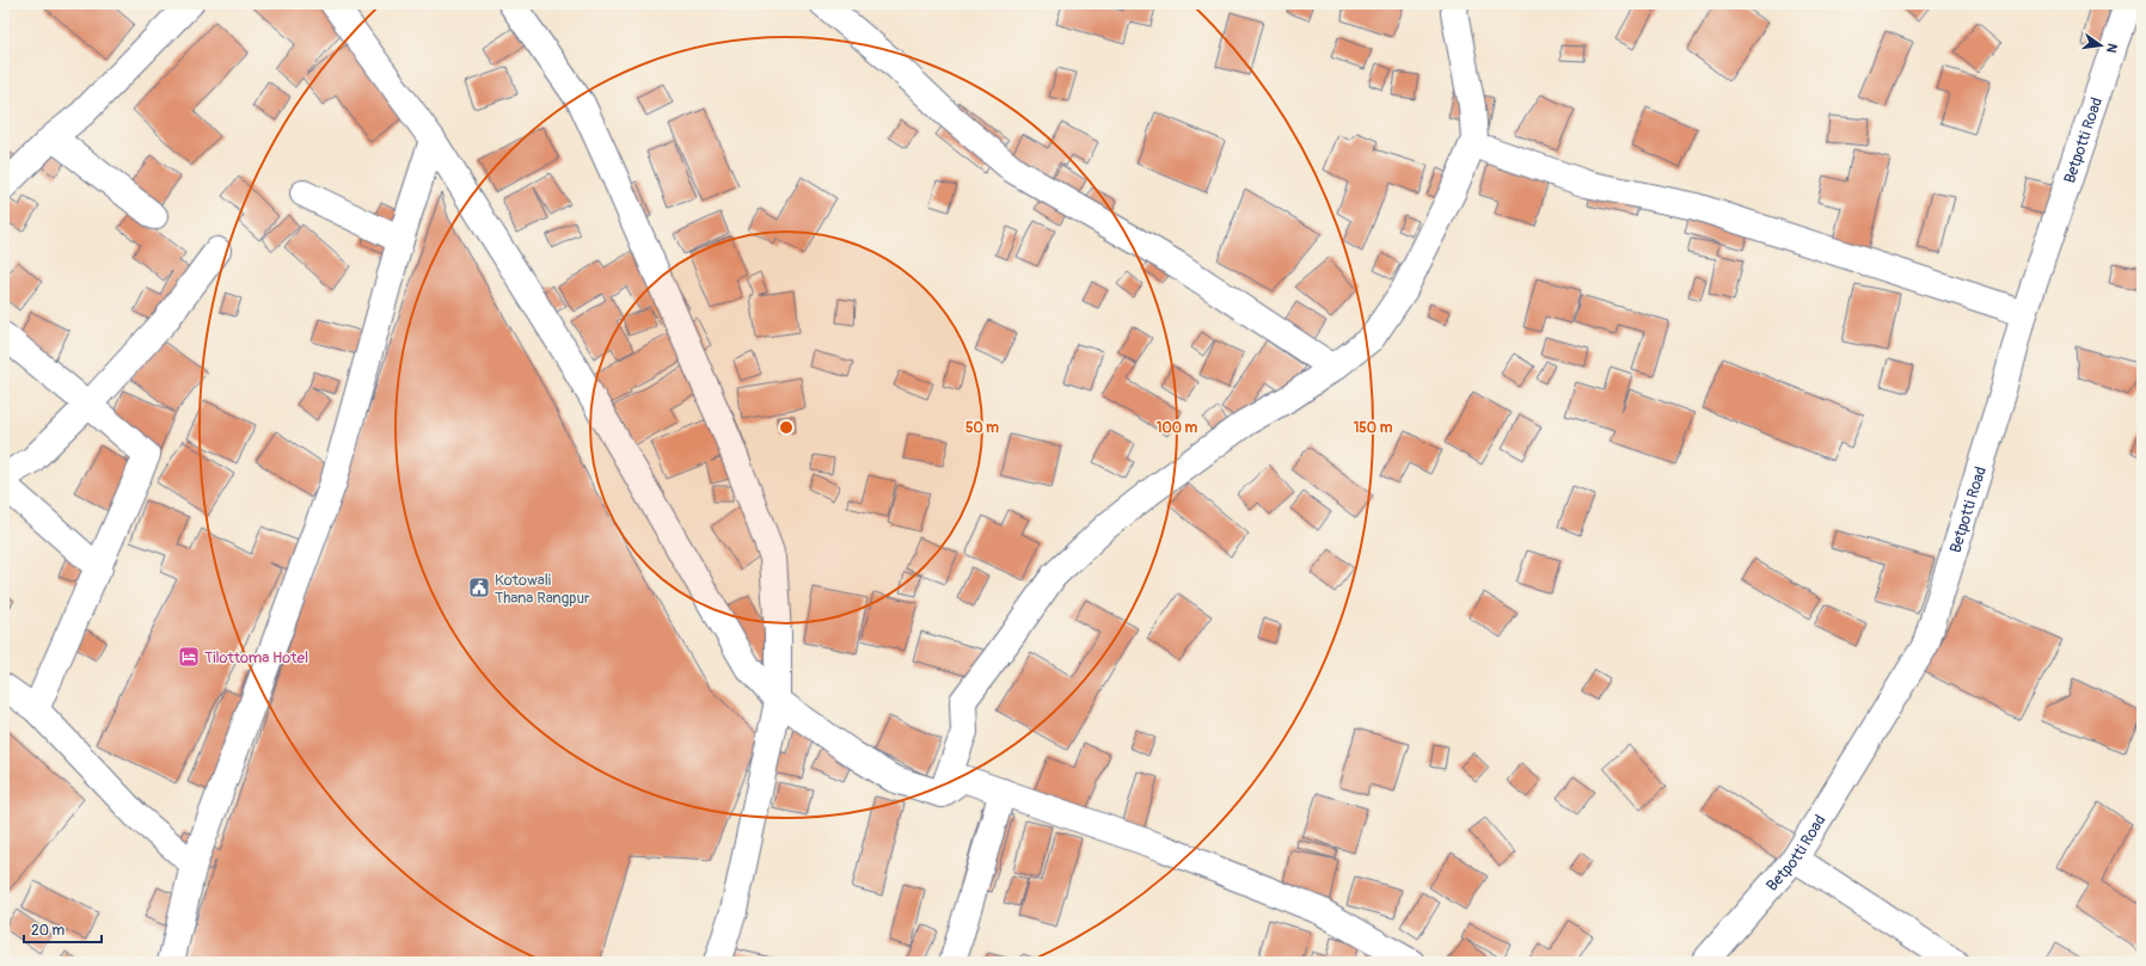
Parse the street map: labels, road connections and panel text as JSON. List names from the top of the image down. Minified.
{"streets":{"street":["Betpotti Road"]},"places":{"public building":["Kotowali Thana Rangpur"],"hotel":["Tilottoma Hotel"]},"scale_bar":"20 m","north":"right","rings":["50 m","100 m","150 m"]}
